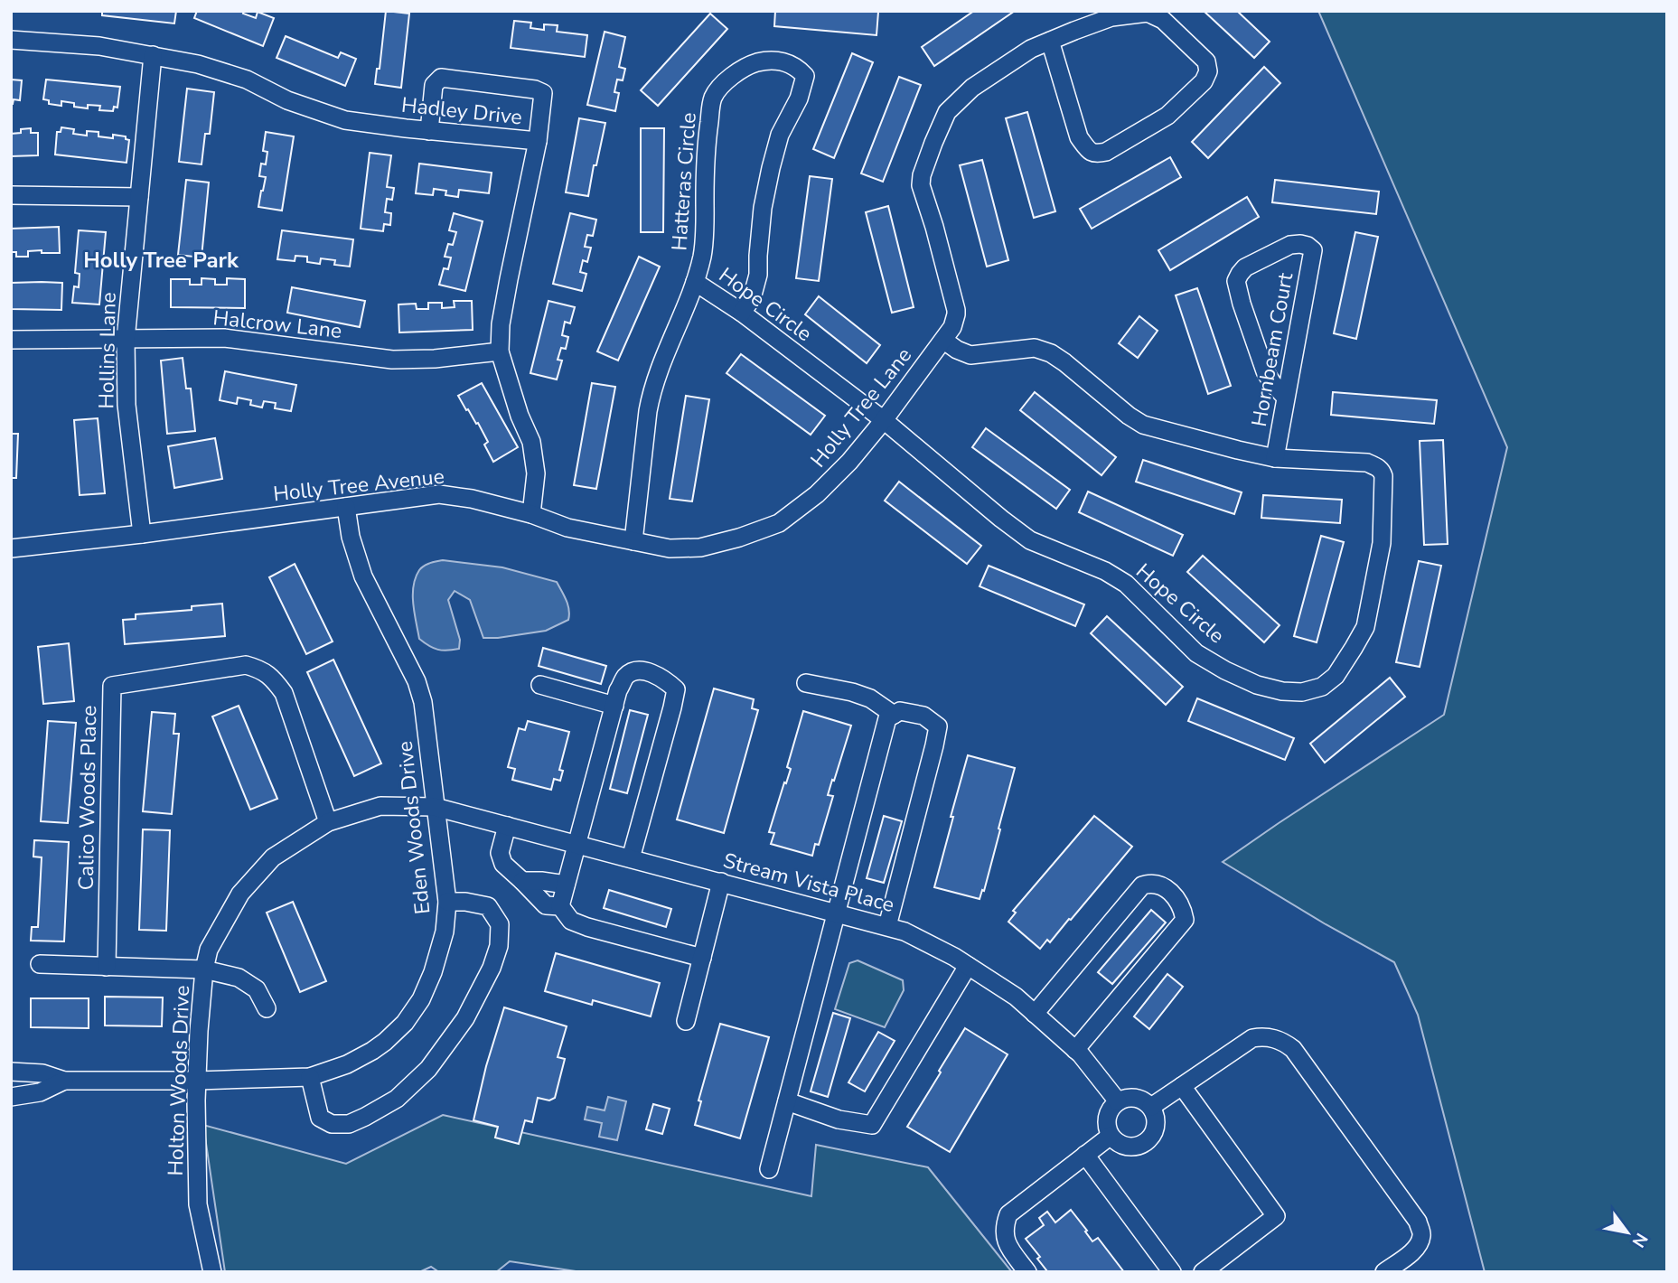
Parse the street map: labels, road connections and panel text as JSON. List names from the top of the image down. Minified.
{"streets":{"street":["Hadley Drive","Hatteras Circle","Hope Circle","Halcrow Lane","Hornbeam Court","Hollins Lane","Holly Tree Lane","Holly Tree Avenue","Calico Woods Place","Eden Woods Drive","Stream Vista Place","Holton Woods Drive"]},"crossings":[["Hadley Drive","Halcrow Lane"],["Hadley Drive","Hollins Lane"],["Hadley Drive","Holly Tree Avenue"],["Hatteras Circle","Hope Circle"],["Hatteras Circle","Holly Tree Avenue"],["Hope Circle","Hornbeam Court"],["Hope Circle","Holly Tree Lane"],["Halcrow Lane","Hollins Lane"],["Hollins Lane","Holly Tree Avenue"],["Holly Tree Lane","Holly Tree Avenue"],["Holly Tree Avenue","Eden Woods Drive"],["Calico Woods Place","Holton Woods Drive"],["Eden Woods Drive","Stream Vista Place"],["Eden Woods Drive","Holton Woods Drive"],["Stream Vista Place","Holton Woods Drive"]],"districts":["Holly Tree Park"],"north":"bottom right"}
